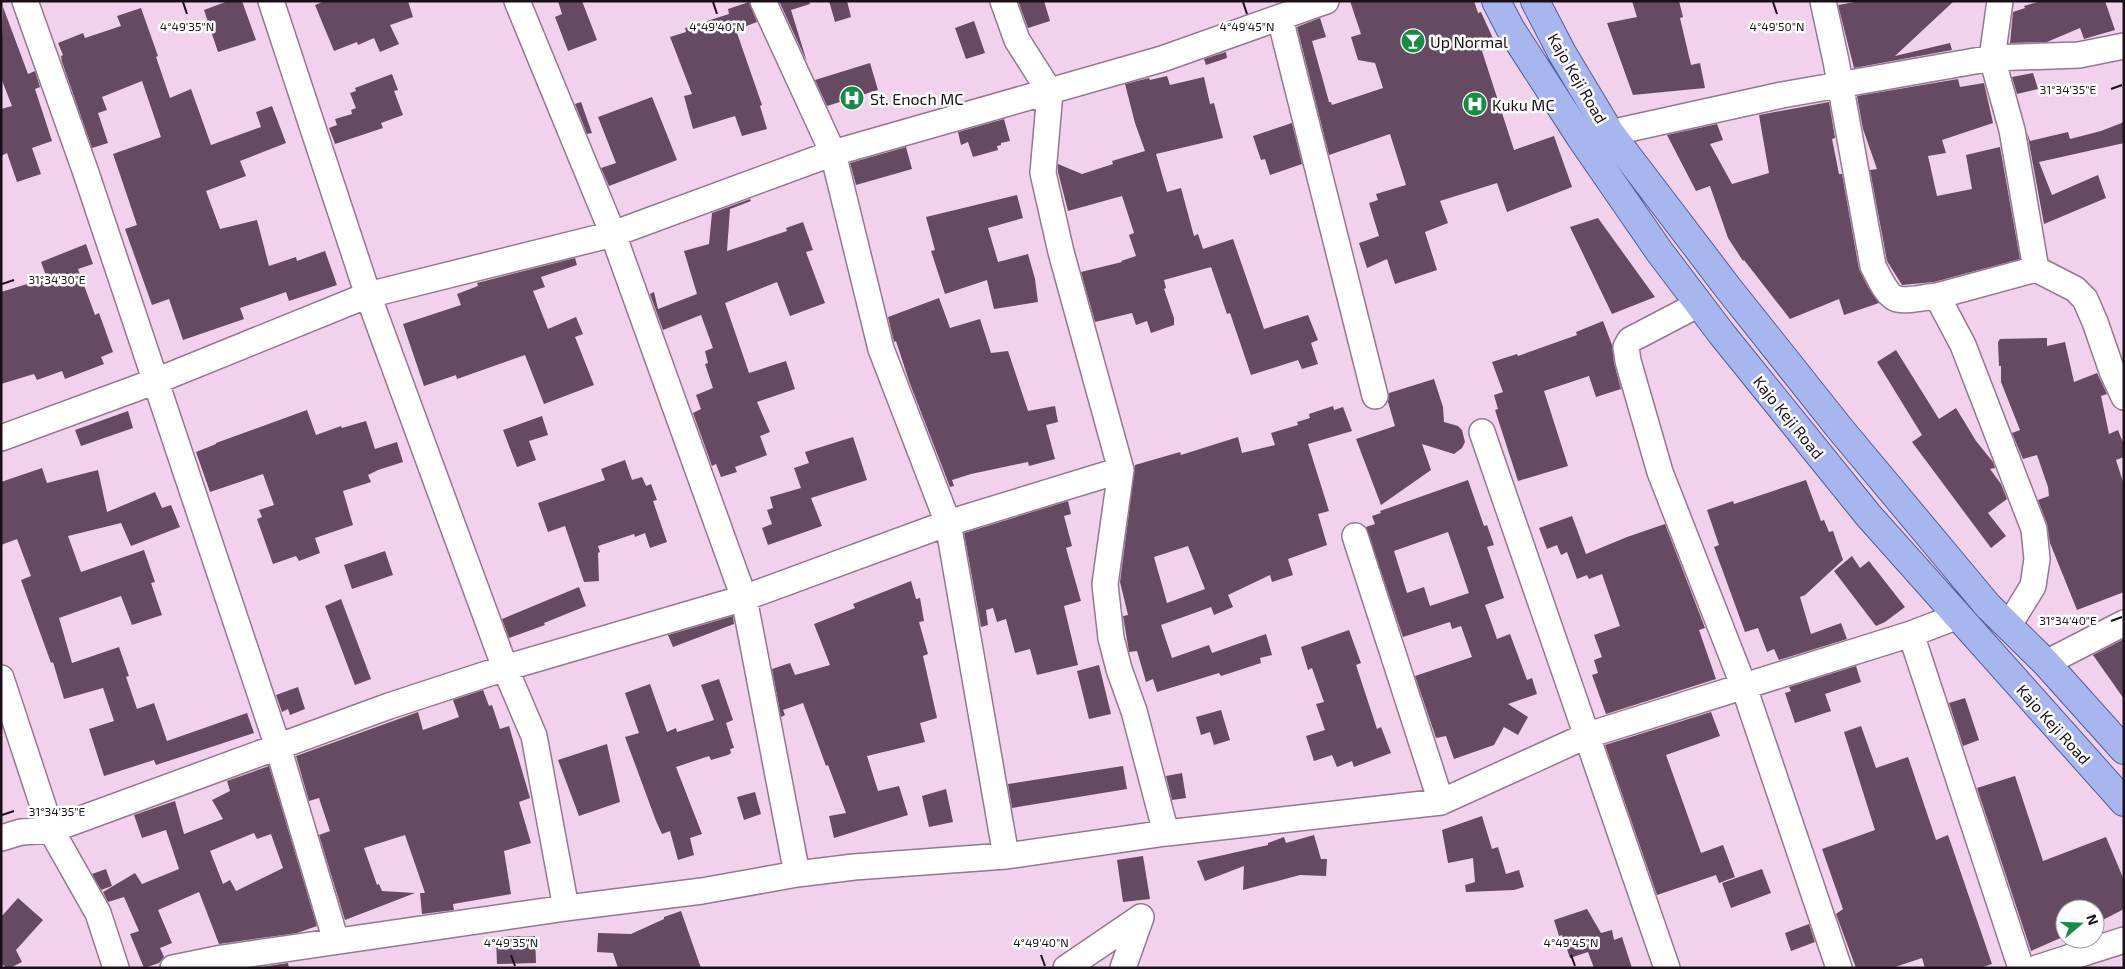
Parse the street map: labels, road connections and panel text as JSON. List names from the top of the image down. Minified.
{"streets":{"main road":["Kajo Keji Road"]},"places":{"bar":["Up Normal"],"hospital":["St. Enoch MC","Kuku MC"]},"north":"right","coordinates":["4°49'40\"N","4°49'45\"N","4°49'35\"N","4°49'50\"N","31°34'35\"E","31°34'30\"E","31°34'40\"E"]}
